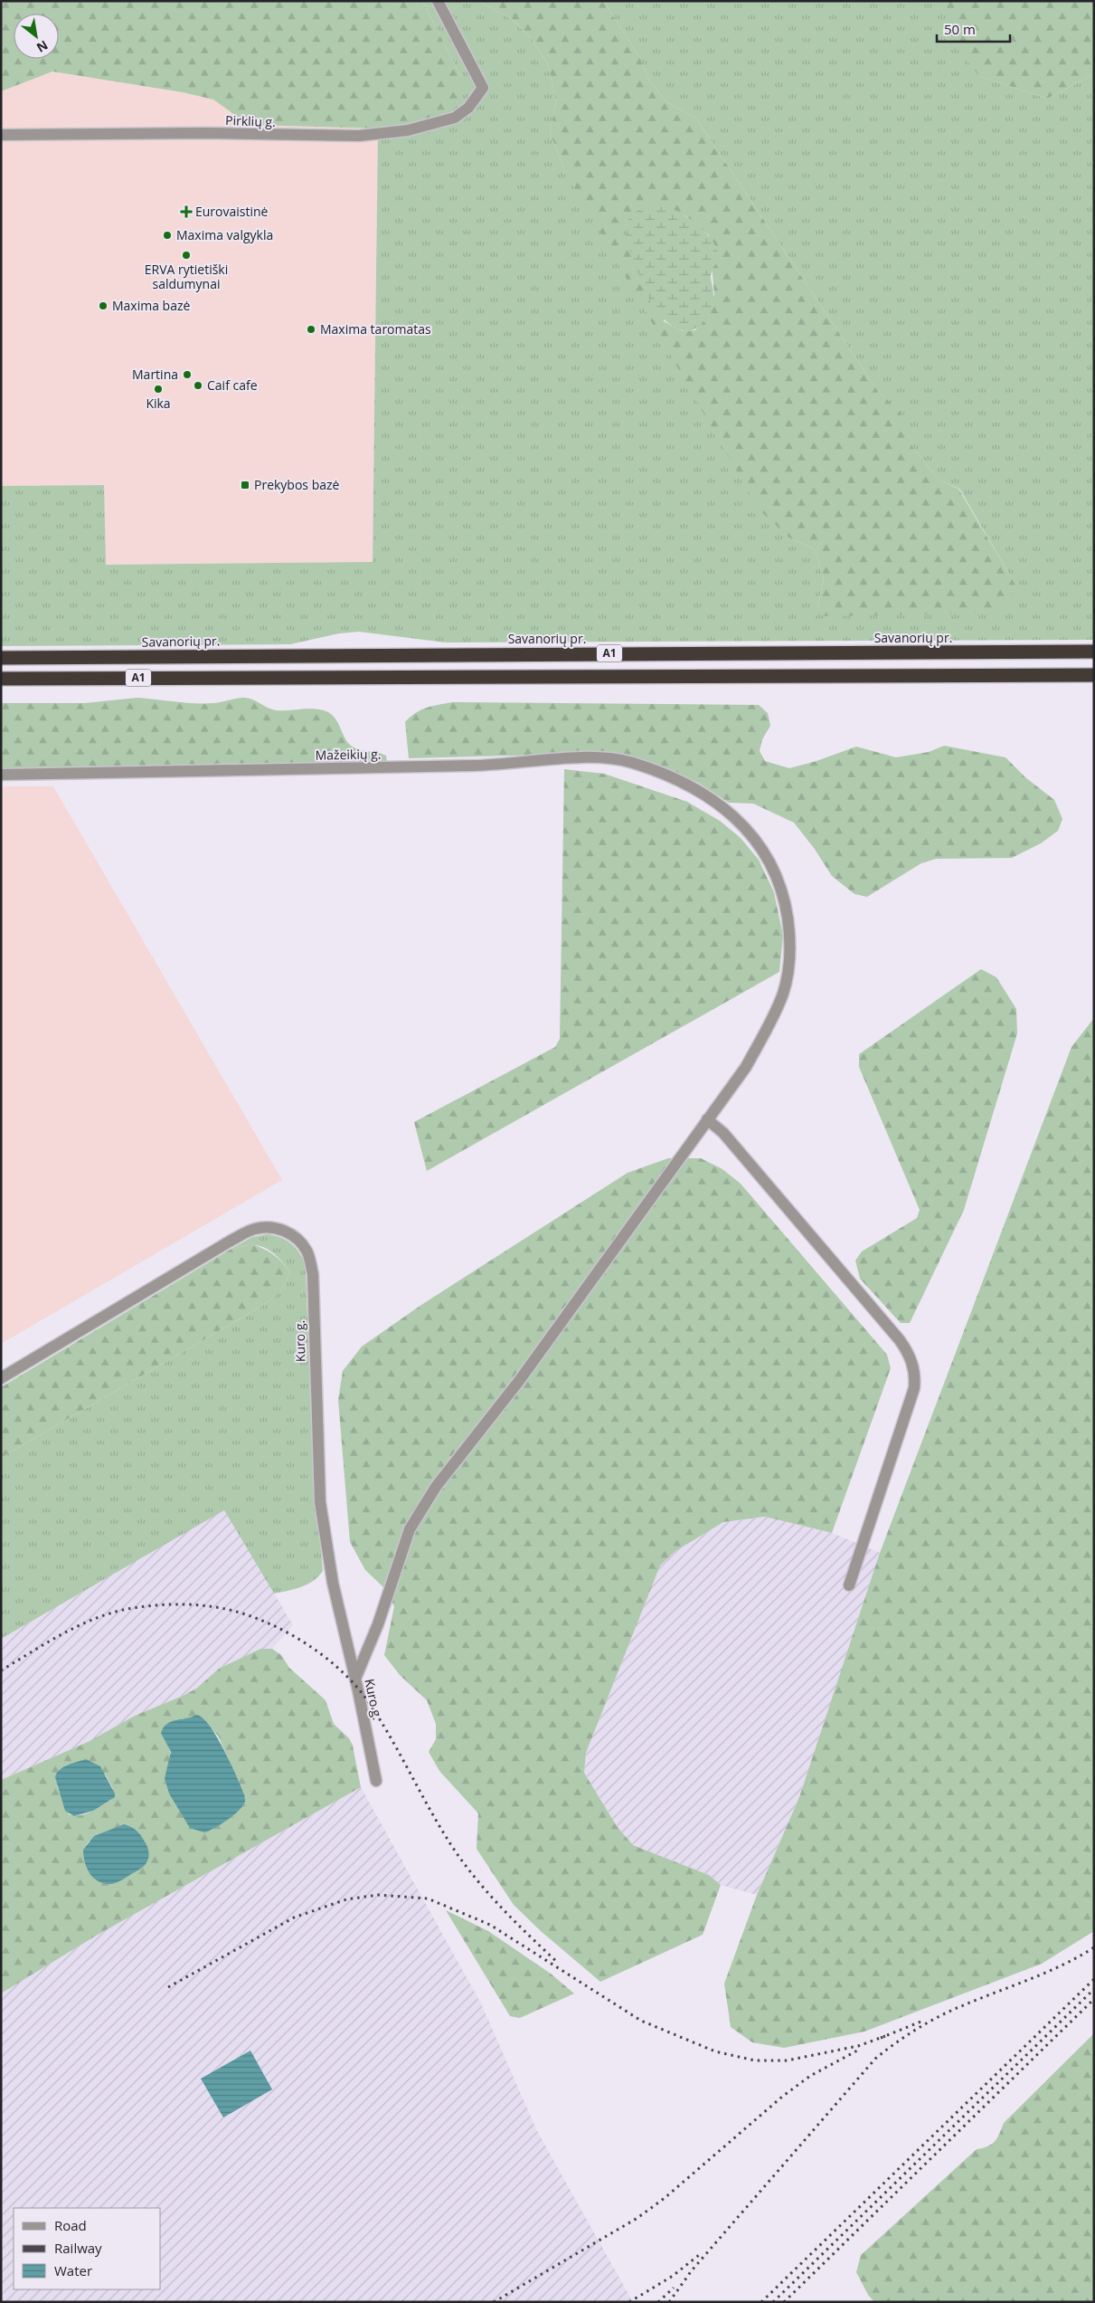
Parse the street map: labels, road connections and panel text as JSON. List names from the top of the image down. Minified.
{"streets":{"highway":["Savanorių pr.","A1"],"street":["Pirklių g.","Mažeikių g.","Kuro g."]},"crossings":[["Mažeikių g.","Kuro g."]],"places":{"health":["Eurovaistinė"],"other":["Maxima valgykla","ERVA rytietiški saldumynai","Maxima bazė","Maxima taromatas","Martina","Caif cafe","Kika"],"transit":["Prekybos bazė"]},"legend":["Road","Railway","Water"],"scale_bar":"50 m","north":"bottom right"}
